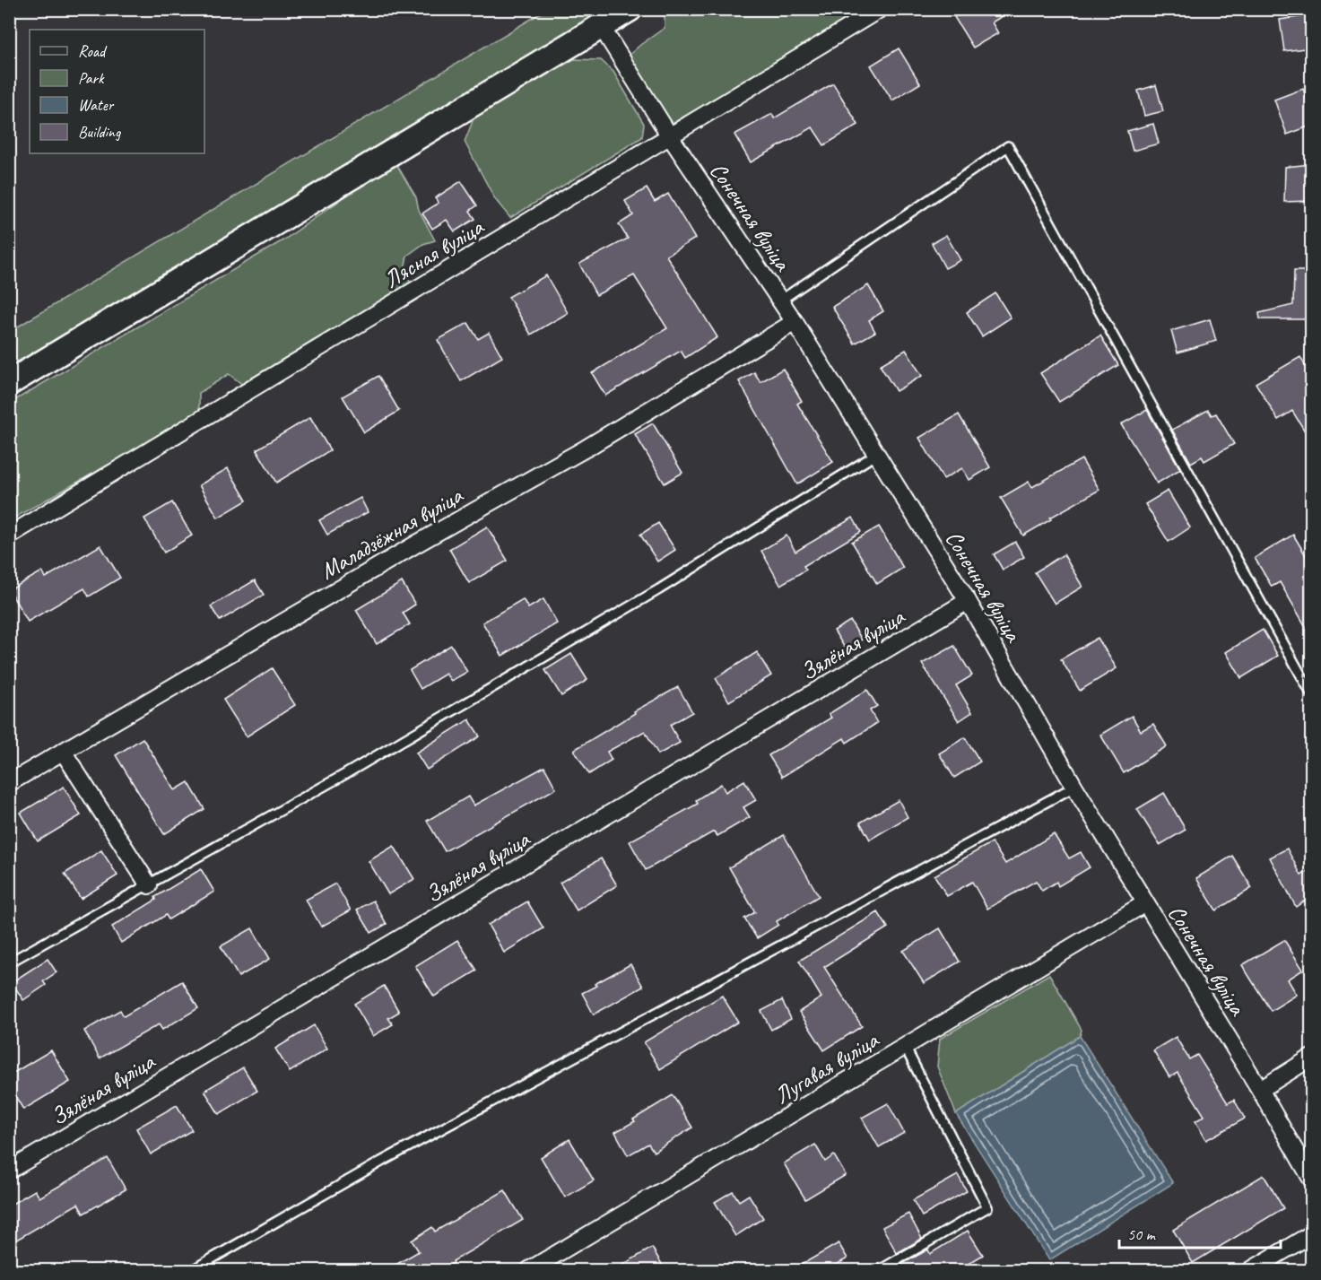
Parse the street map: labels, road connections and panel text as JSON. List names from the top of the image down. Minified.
{"streets":{"street":["Сонечная вуліца","Лясная вуліца","Маладзёжная вуліца","Зялёная вуліца","Лугавая вуліца"]},"crossings":[["Сонечная вуліца","Лясная вуліца"],["Сонечная вуліца","Маладзёжная вуліца"],["Сонечная вуліца","Зялёная вуліца"],["Сонечная вуліца","Лугавая вуліца"]],"legend":["Road","Park","Water","Building"],"scale_bar":"50 m"}
